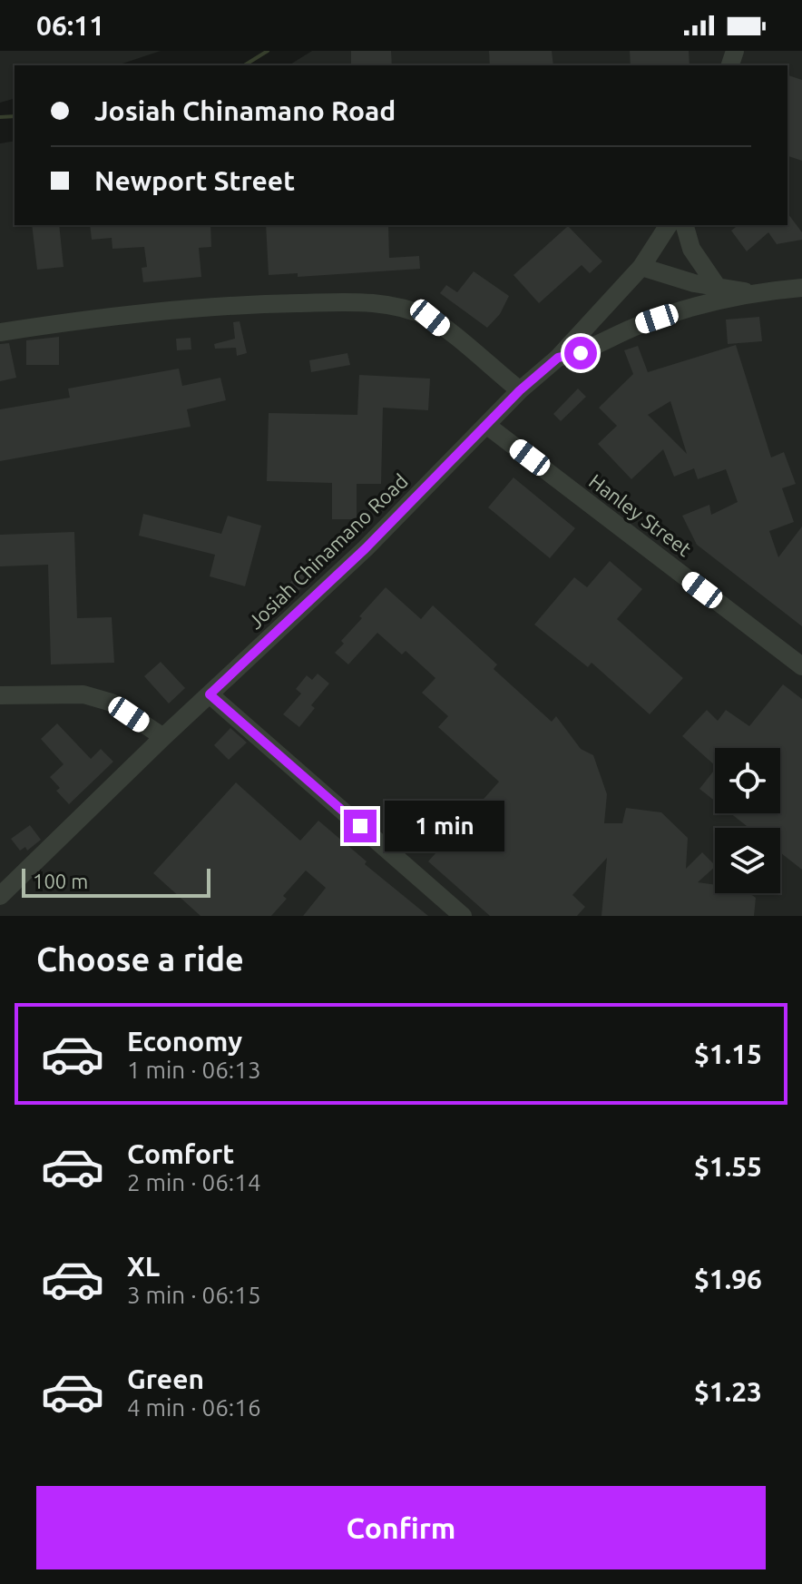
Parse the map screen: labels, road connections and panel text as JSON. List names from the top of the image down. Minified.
{"streets":{"street":["Hanley Street","Josiah Chinamano Road"]},"crossings":[["Hanley Street","Josiah Chinamano Road"]],"scale_bar":"100 m","page":{"status":"06:11","banner":["Josiah Chinamano Road","Newport Street"],"bubble":"1 min","scale":"100 m","heading":"Choose a ride","list":[{"name":"Economy","note":"1 min · 06:13","value":"$1.15"},{"name":"Comfort","note":"2 min · 06:14","value":"$1.55"},{"name":"XL","note":"3 min · 06:15","value":"$1.96"},{"name":"Green","note":"4 min · 06:16","value":"$1.23"}],"buttons":"Confirm"}}
